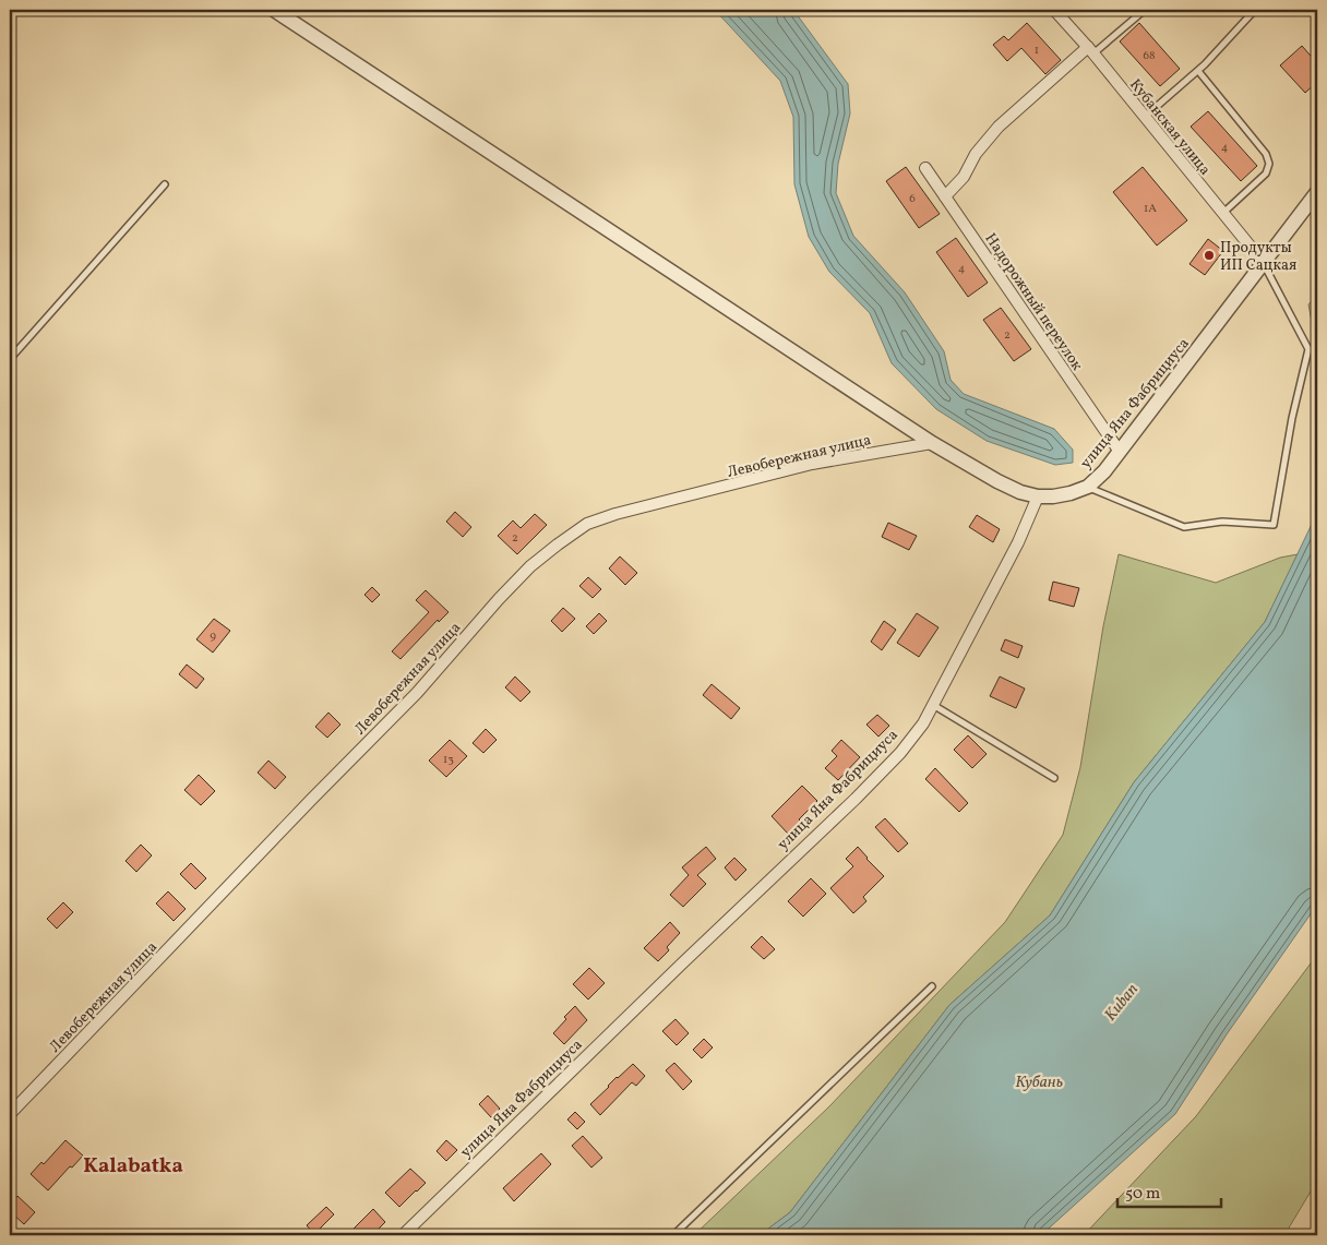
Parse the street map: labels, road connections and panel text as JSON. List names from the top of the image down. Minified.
{"streets":{"street":["Кубанская улица","Надорожный переулок","улица Яна Фабрициуса","Левобережная улица"]},"crossings":[["Кубанская улица","улица Яна Фабрициуса"],["Надорожный переулок","улица Яна Фабрициуса"]],"districts":["Kalabatka"],"water":["Kuban","Кубань"],"places":["Продукты ИП Сацкая"],"house_numbers":["1","68","4","6","1А","4","2","2","9","13"],"scale_bar":"50 m"}
